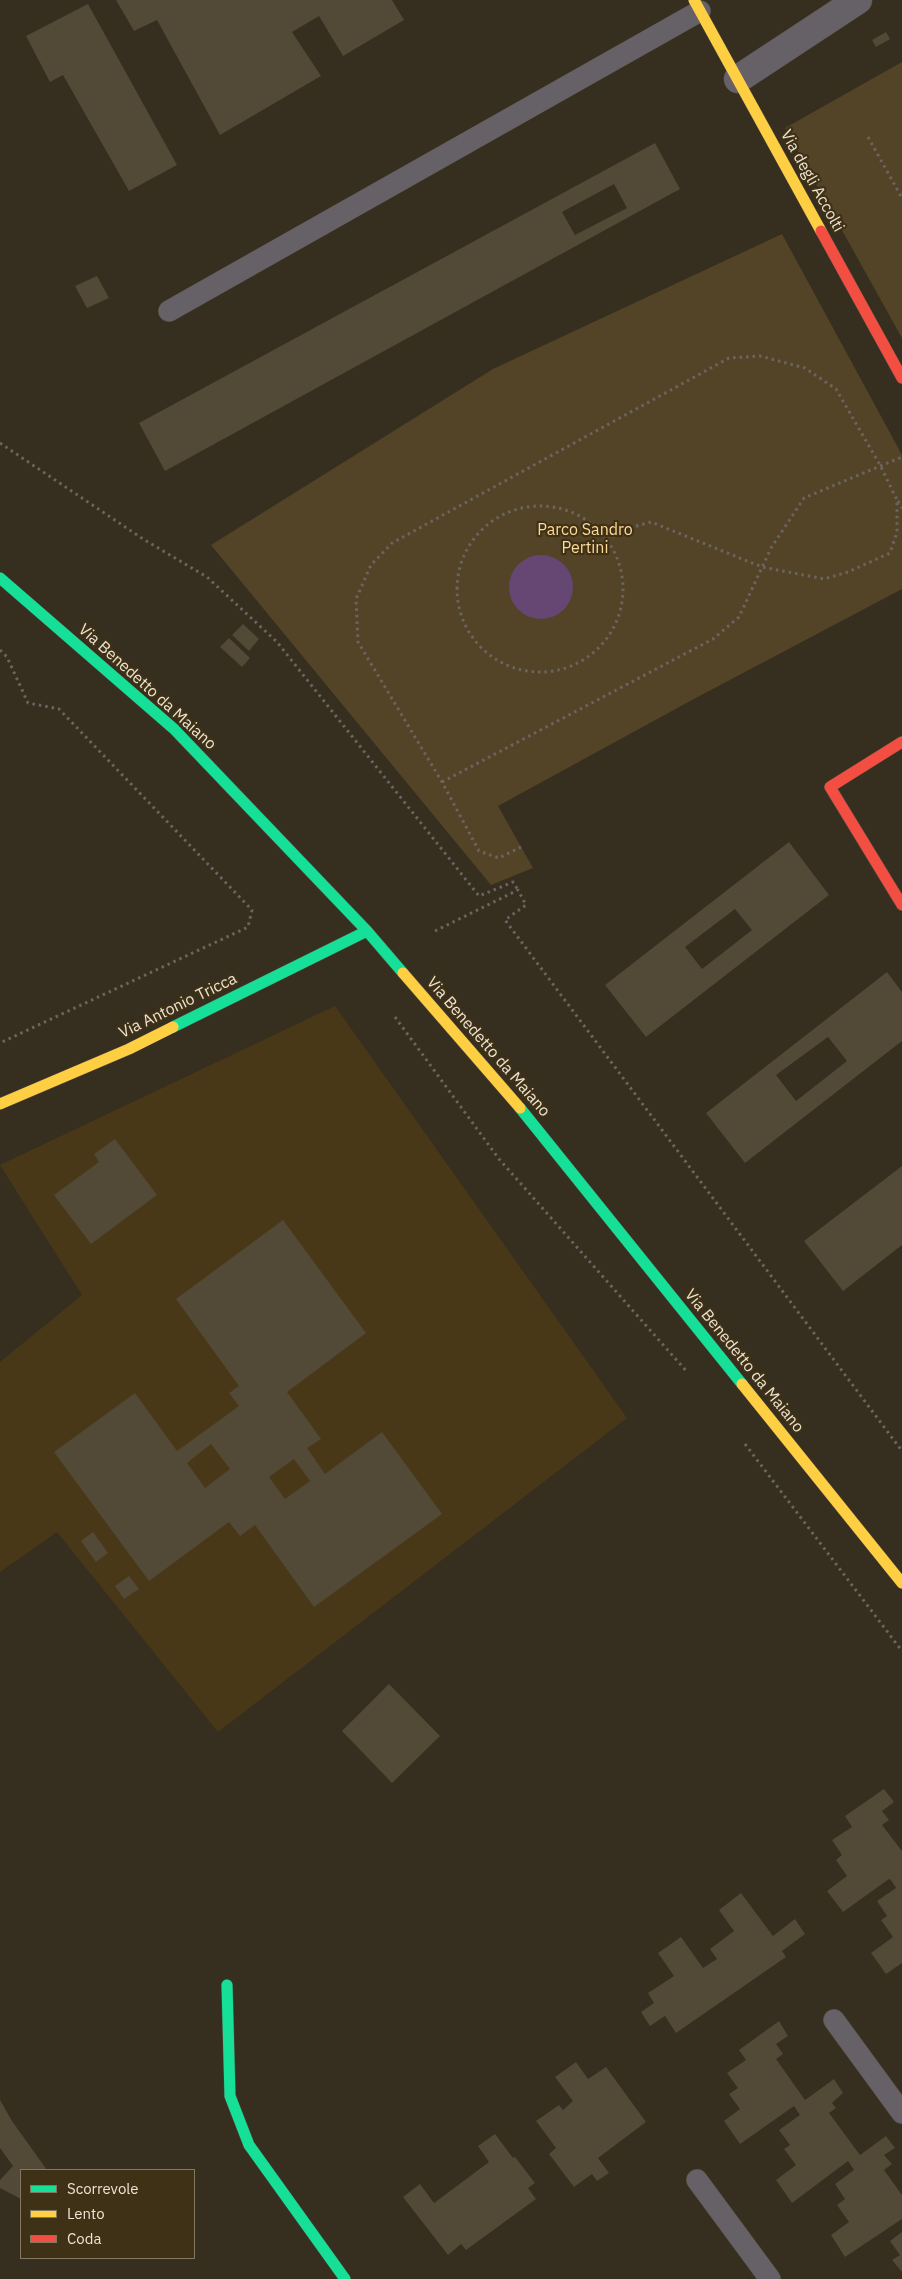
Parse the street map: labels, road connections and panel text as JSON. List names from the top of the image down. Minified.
{"streets":{"street":["Via degli Accolti","Via Benedetto da Maiano","Via Antonio Tricca"]},"crossings":[["Via Benedetto da Maiano","Via Antonio Tricca"]],"parks":["Parco Sandro Pertini"],"legend":["Scorrevole","Lento","Coda"]}
